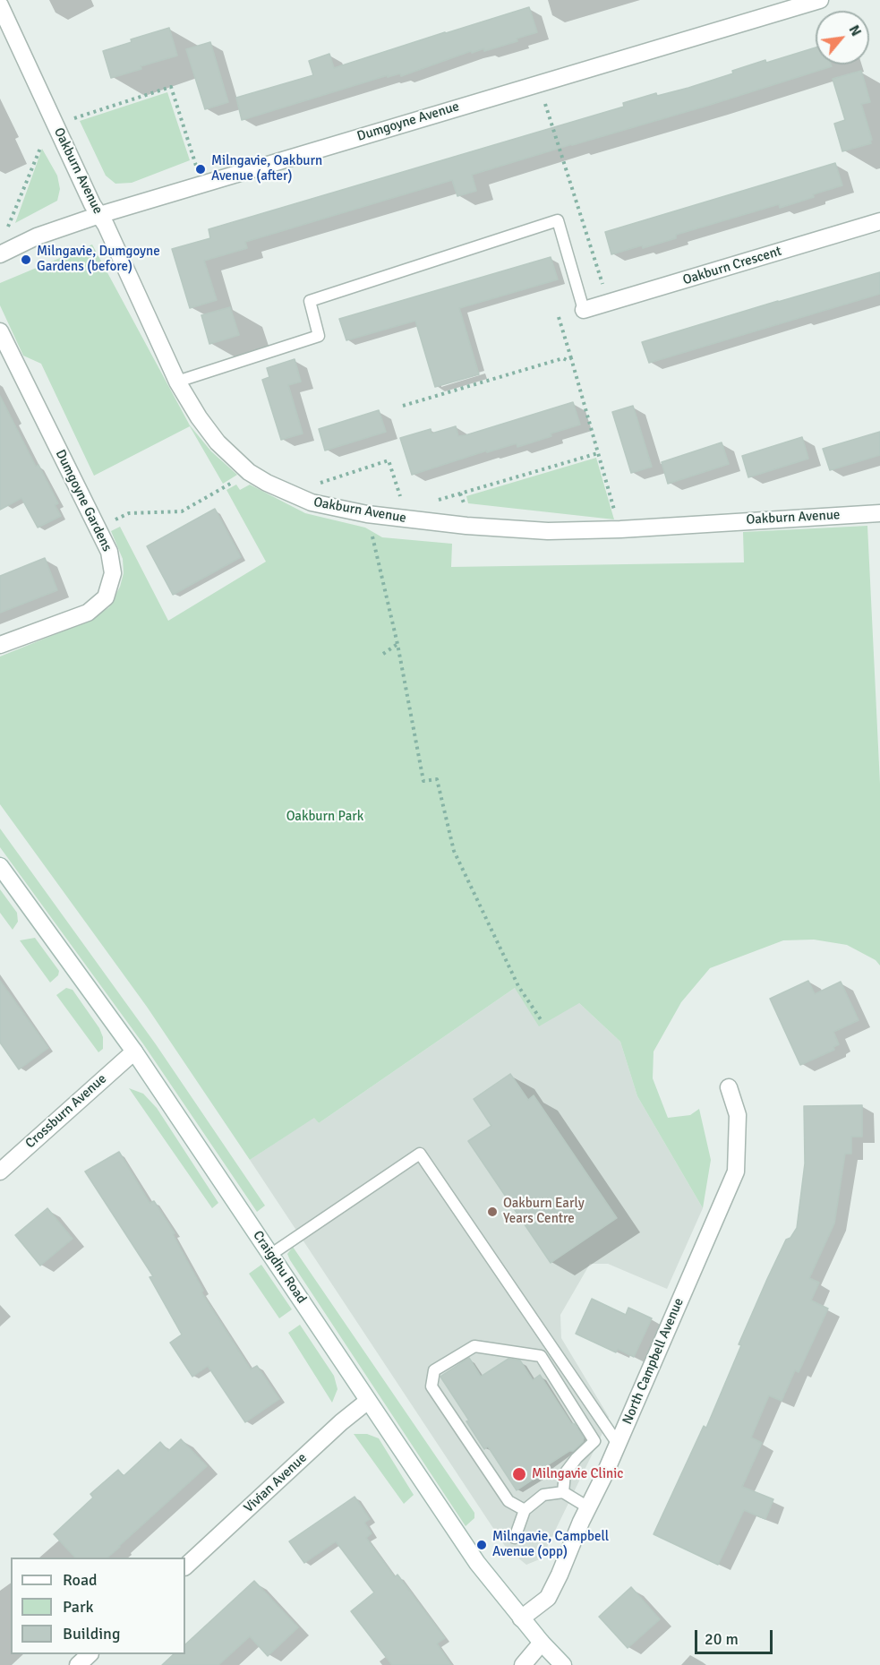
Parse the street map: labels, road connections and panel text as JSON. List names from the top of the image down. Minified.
{"streets":{"street":["Dumgoyne Avenue","Oakburn Avenue","Oakburn Crescent","Dumgoyne Gardens","Crossburn Avenue","Craigdhu Road","North Campbell Avenue","Vivian Avenue"]},"crossings":[["Dumgoyne Avenue","Oakburn Avenue"],["Crossburn Avenue","Craigdhu Road"],["Craigdhu Road","North Campbell Avenue"],["Craigdhu Road","Vivian Avenue"]],"parks":["Oakburn Park"],"places":["Milngavie, Oakburn Avenue (after)","Milngavie, Dumgoyne Gardens (before)","Oakburn Early Years Centre","Milngavie Clinic","Milngavie, Campbell Avenue (opp)"],"legend":["Road","Park","Building"],"scale_bar":"20 m","north":"top right"}
